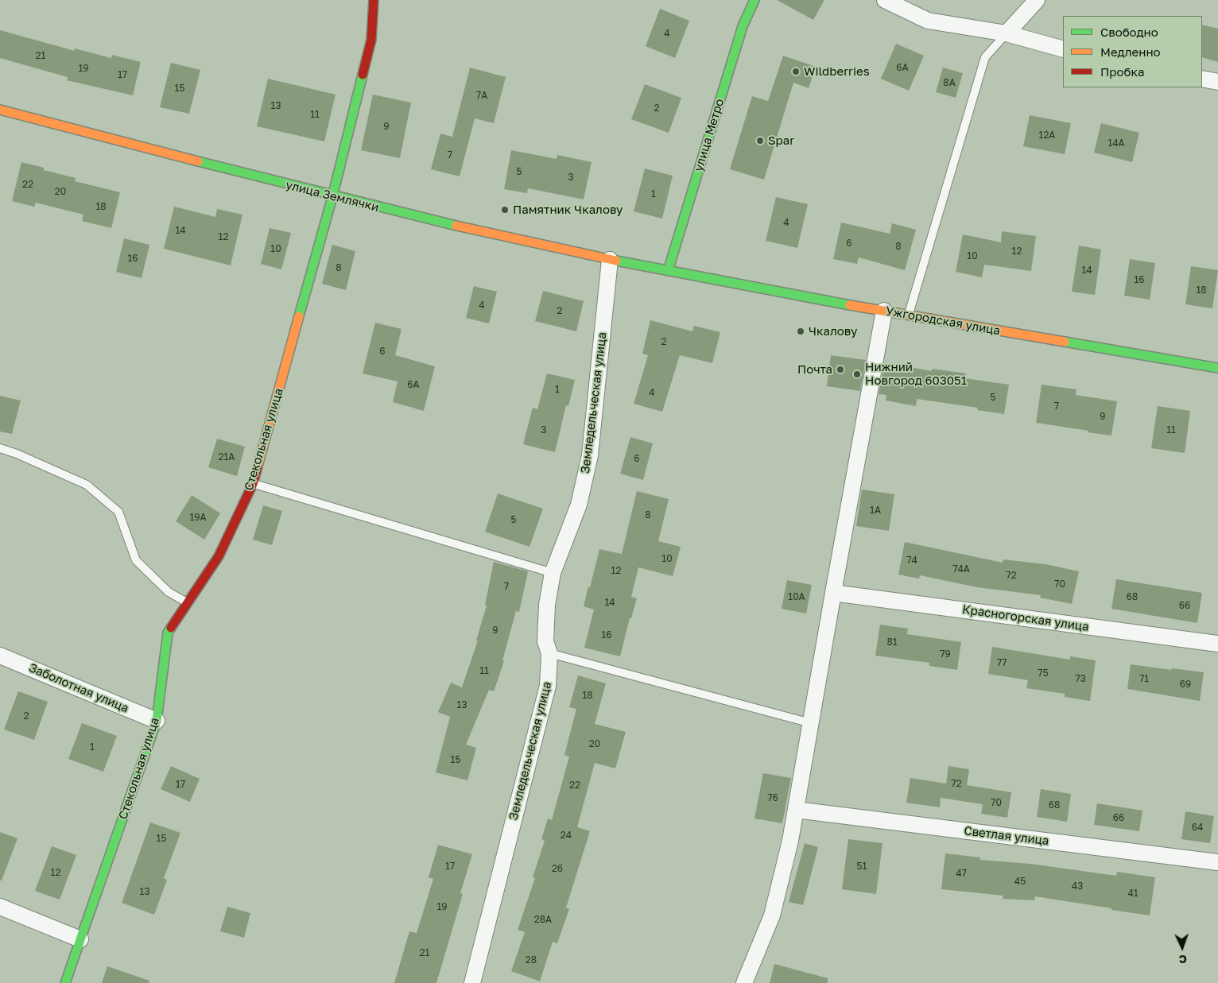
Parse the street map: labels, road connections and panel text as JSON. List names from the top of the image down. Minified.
{"streets":{"street":["улица Метро","улица Землячки","Ужгородская улица","Земледельческая улица","Стекольная улица","Красногорская улица","Заболотная улица","Светлая улица"]},"crossings":[["улица Метро","улица Землячки"],["улица Метро","Ужгородская улица"],["улица Землячки","Ужгородская улица"],["улица Землячки","Земледельческая улица"],["улица Землячки","Стекольная улица"],["Стекольная улица","Заболотная улица"]],"places":["Wildberries","Spar","Памятник Чкалову","Чкалову","Почта","Нижний Новгород 603051"],"house_numbers":["4","21","6А","19","17","8А","15","7А","13","2","11","9","12А","14А","7","5","3","22","20","1","18","4","14","12","6","8","10","12","10","16","8","14","16","18","4","2","2","6","6А","1","4","5","7","9","3","11","21А","6","1А","8","19А","5","10","74","74А","12","72","70","7","10А","68","14","66","9","16","81","79","77","11","75","73","71","69","18","13","2","20","1","15","72","17","22","76","70","68","66","64","24","15","17","51","26","12","47","45","43","13","41","19","28А","21","28"],"legend":["Свободно","Медленно","Пробка"],"north":"bottom"}
